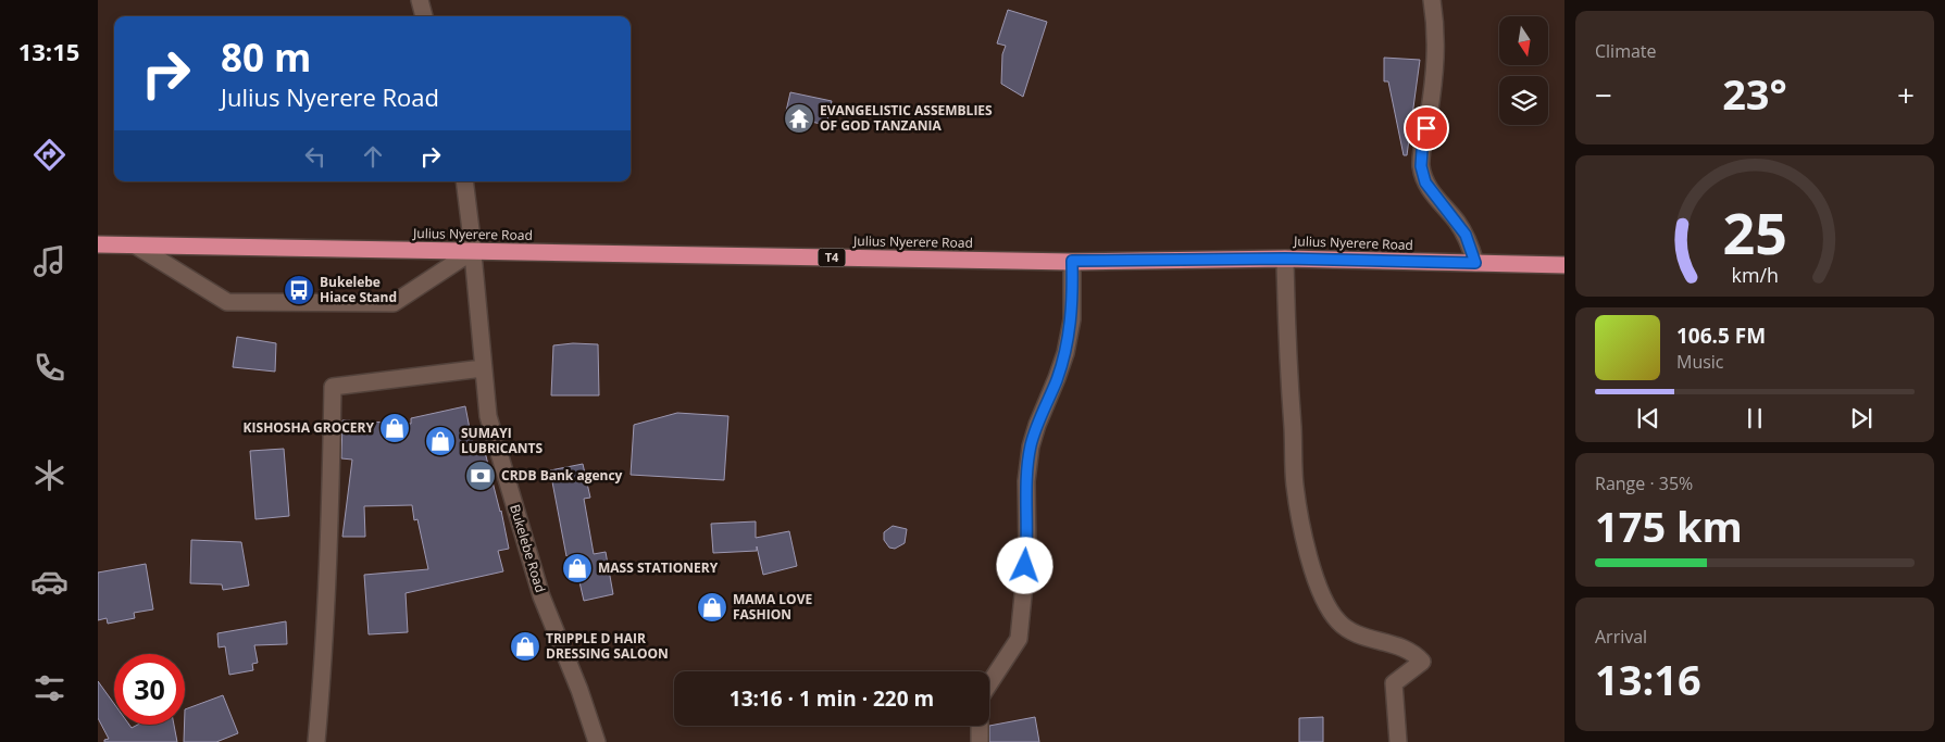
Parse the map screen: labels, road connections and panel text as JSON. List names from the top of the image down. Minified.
{"streets":{"highway":["Julius Nyerere Road","T4"],"street":["Bukelebe Road"]},"crossings":[["Julius Nyerere Road","Bukelebe Road"]],"places":{"temple":["EVANGELISTIC ASSEMBLIES OF GOD TANZANIA"],"bus stop":["Bukelebe Hiace Stand"],"shop":["KISHOSHA GROCERY","SUMAYI LUBRICANTS","MASS STATIONERY","MAMA LOVE FASHION","TRIPPLE D HAIR DRESSING SALOON"],"bank":["CRDB Bank agency"]},"north":"bottom","page":{"tabs":"13:15","tile":["Climate",["Range · 35%","175 km"],["Arrival","13:16"]],"turn":["80 m","Julius Nyerere Road"],"heat":["−","23°","+"],"song":["106.5 FM","Music"],"limit":"30","trip":"13:16 · 1 min · 220 m","gauge":["25","km/h"]}}
